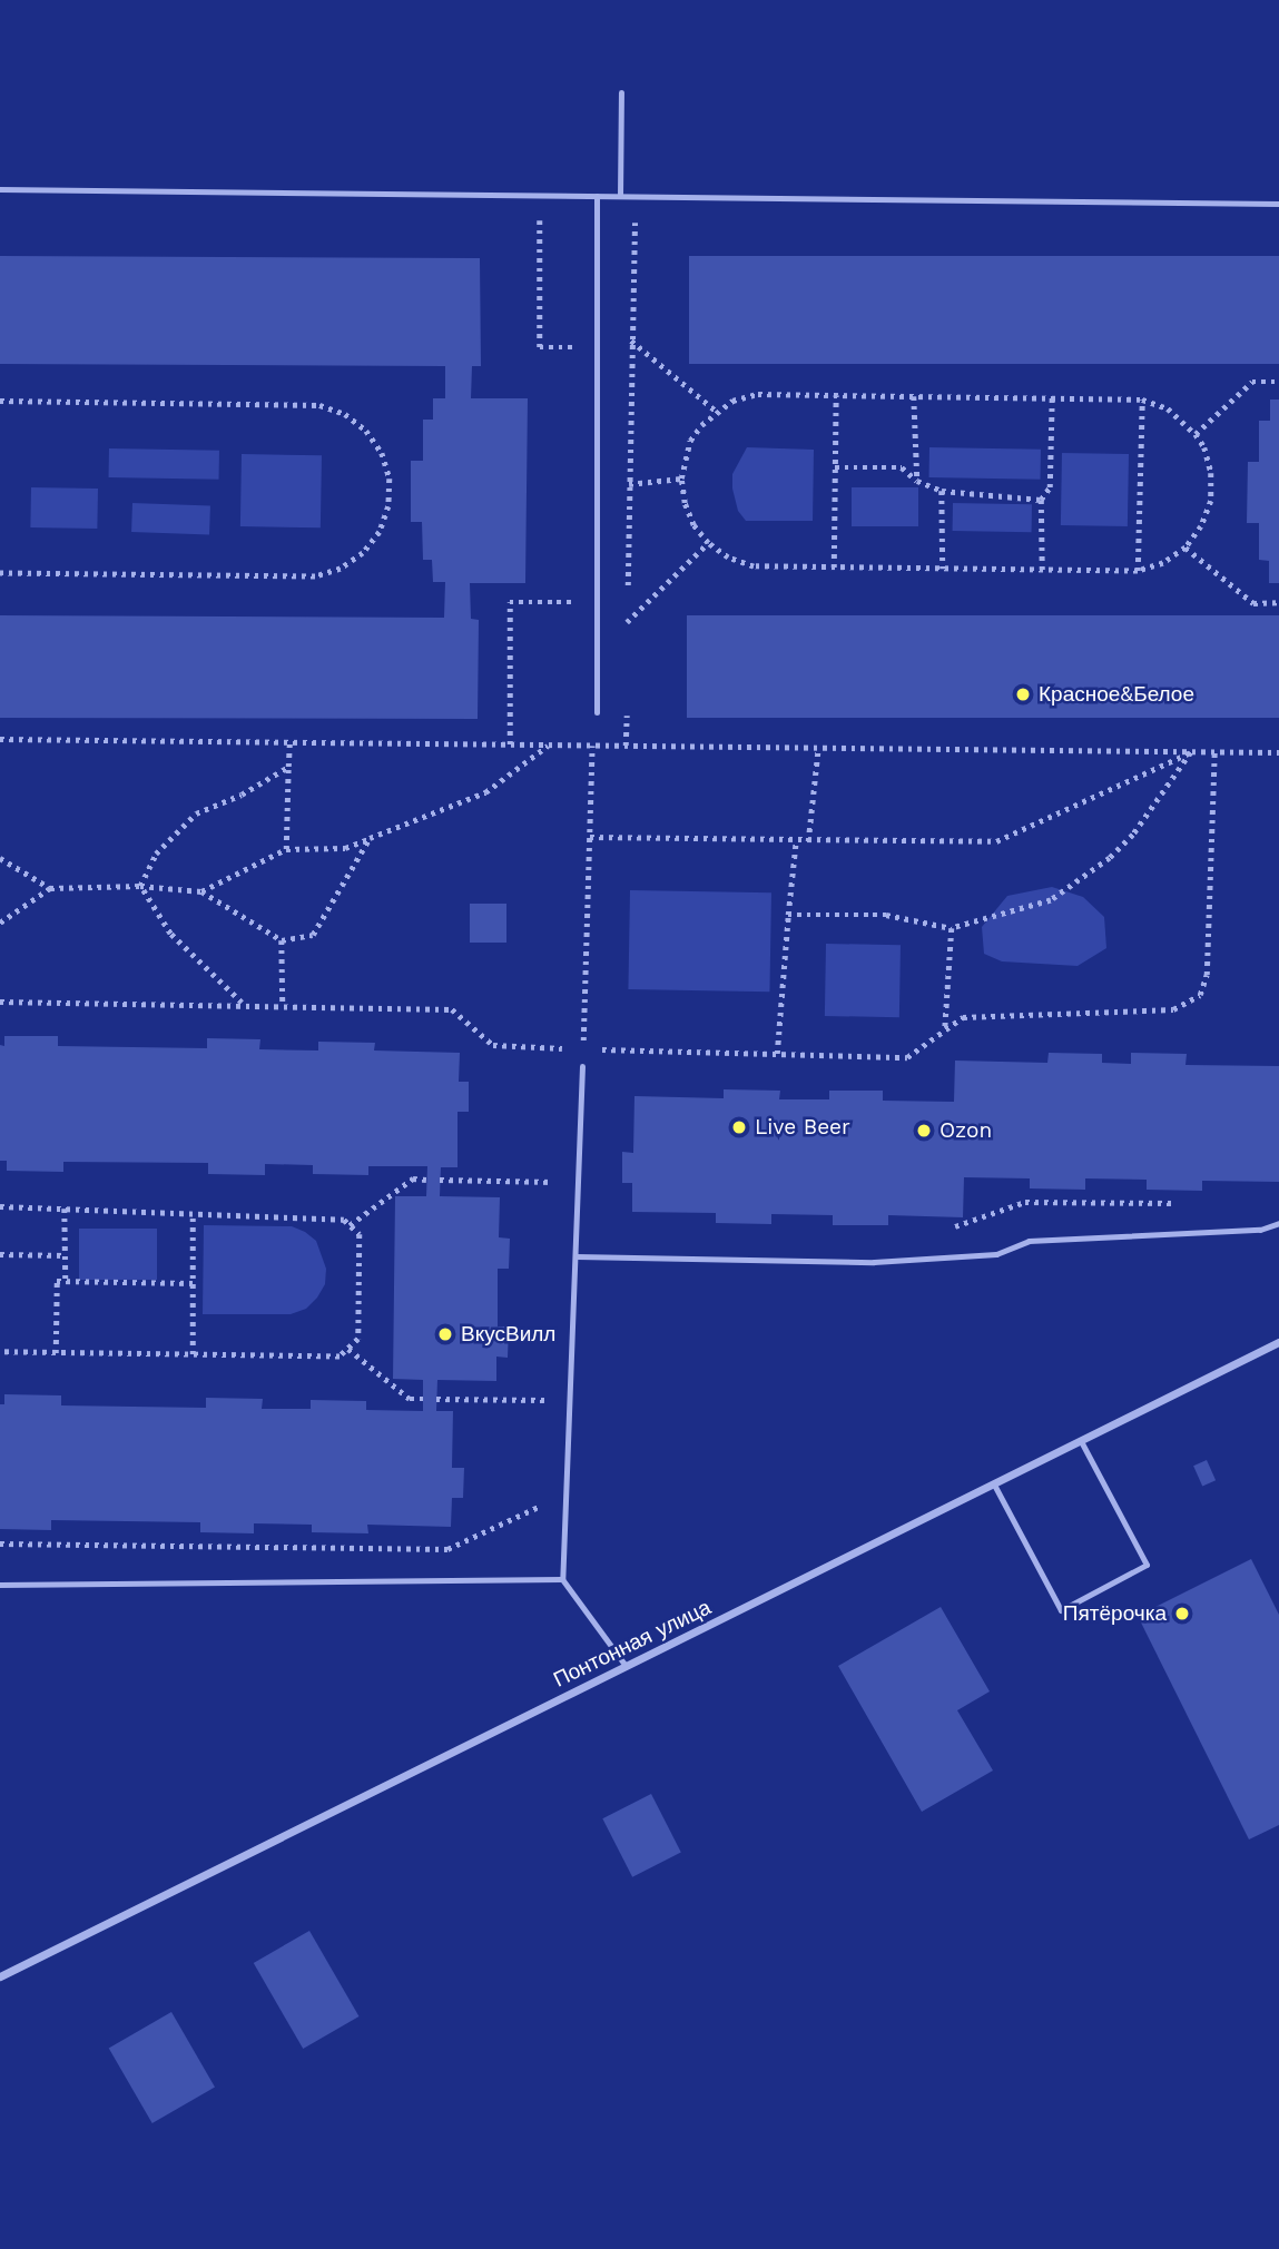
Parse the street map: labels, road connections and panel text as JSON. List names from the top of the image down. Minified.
{"streets":{"street":["Понтонная улица"]},"places":["Красное&Белое","Live Beer","Ozon","ВкусВилл","Пятёрочка"]}
